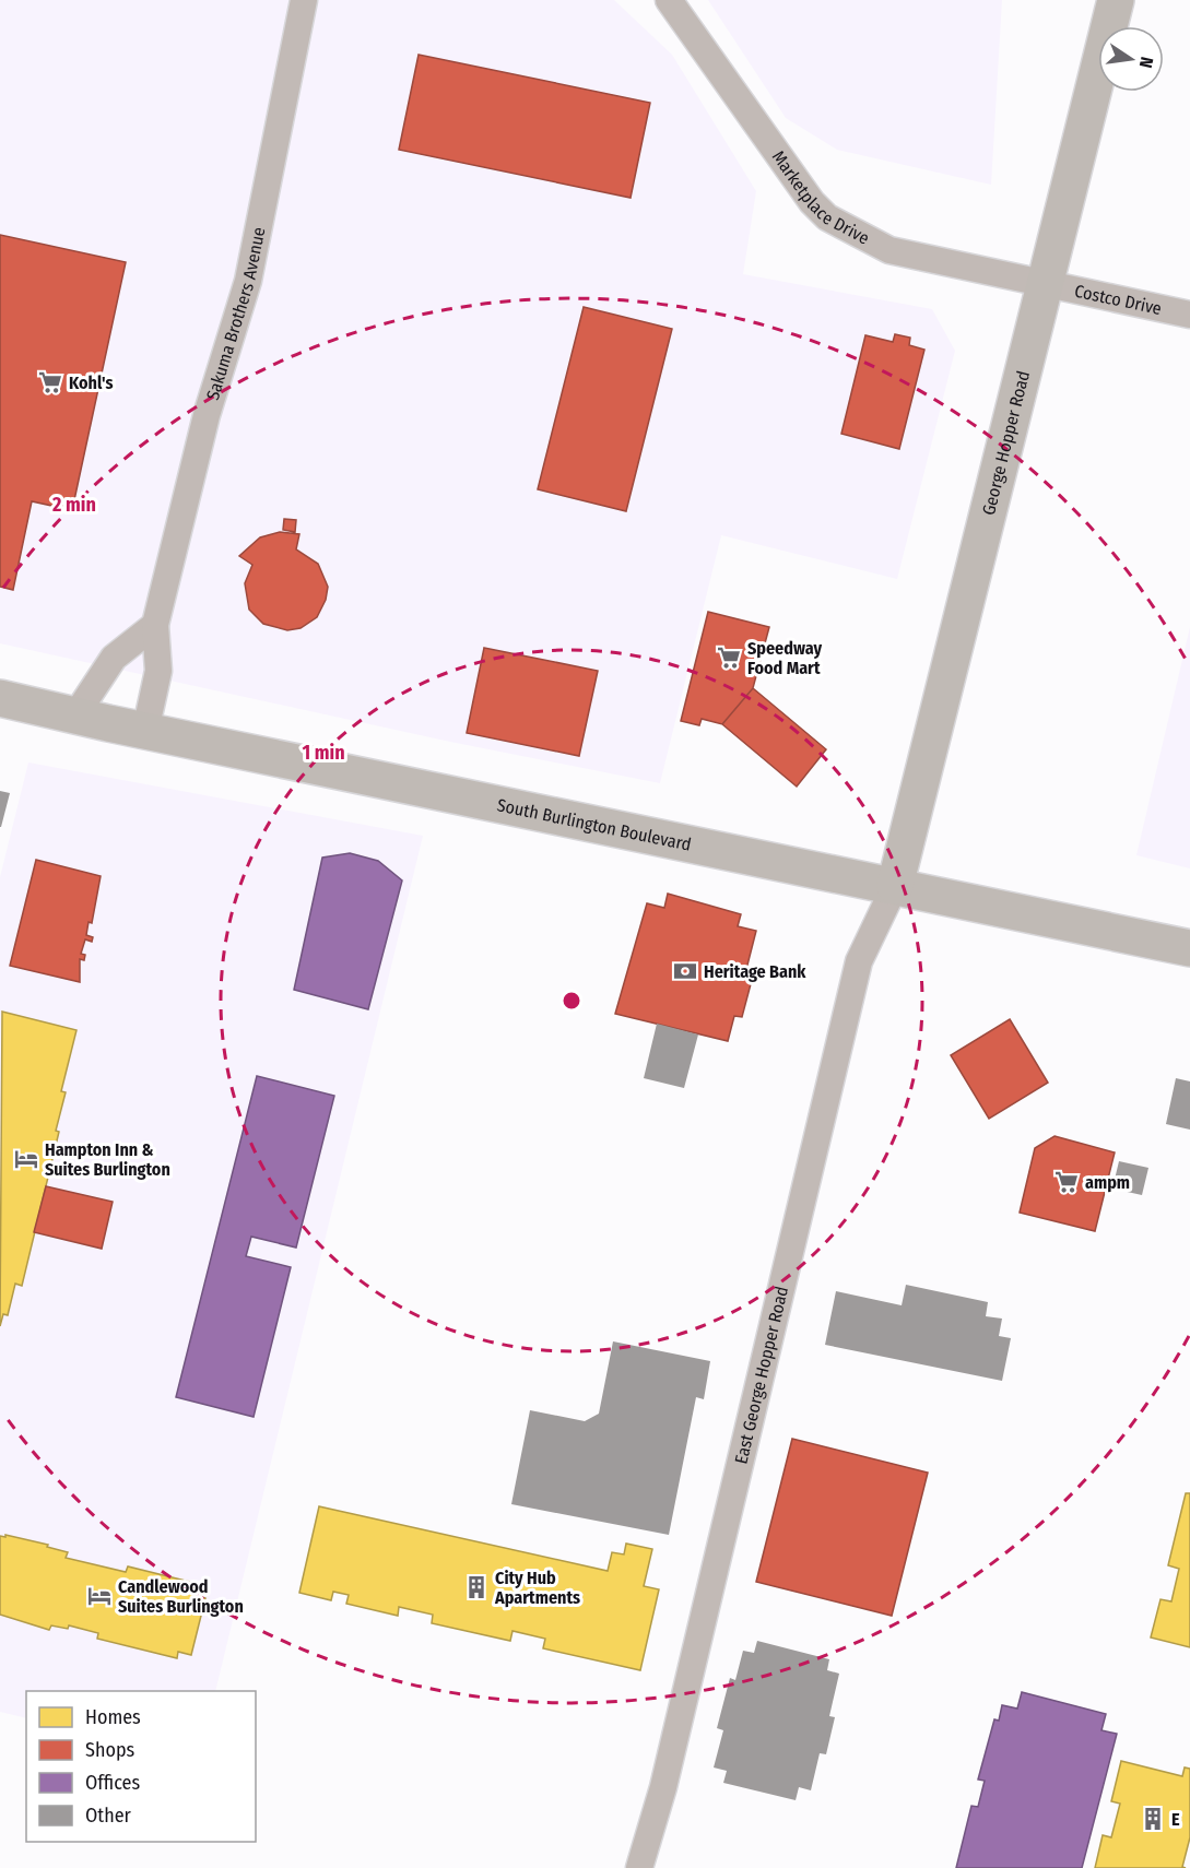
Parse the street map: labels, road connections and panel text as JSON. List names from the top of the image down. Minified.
{"streets":{"main road":["George Hopper Road","South Burlington Boulevard"],"street":["Marketplace Drive","Costco Drive","Sakuma Brothers Avenue","East George Hopper Road"]},"crossings":[["Marketplace Drive","Costco Drive"],["Marketplace Drive","George Hopper Road"],["Costco Drive","George Hopper Road"],["Sakuma Brothers Avenue","South Burlington Boulevard"],["George Hopper Road","South Burlington Boulevard"],["George Hopper Road","East George Hopper Road"],["South Burlington Boulevard","East George Hopper Road"]],"places":{"supermarket":["Kohl's","Speedway Food Mart","ampm"],"bank":["Heritage Bank"],"hotel":["Hampton Inn & Suites Burlington","Candlewood Suites Burlington"],"building":["City Hub Apartments","E"]},"legend":["Homes","Shops","Offices","Other"],"north":"right","rings":["2 min","1 min"]}
